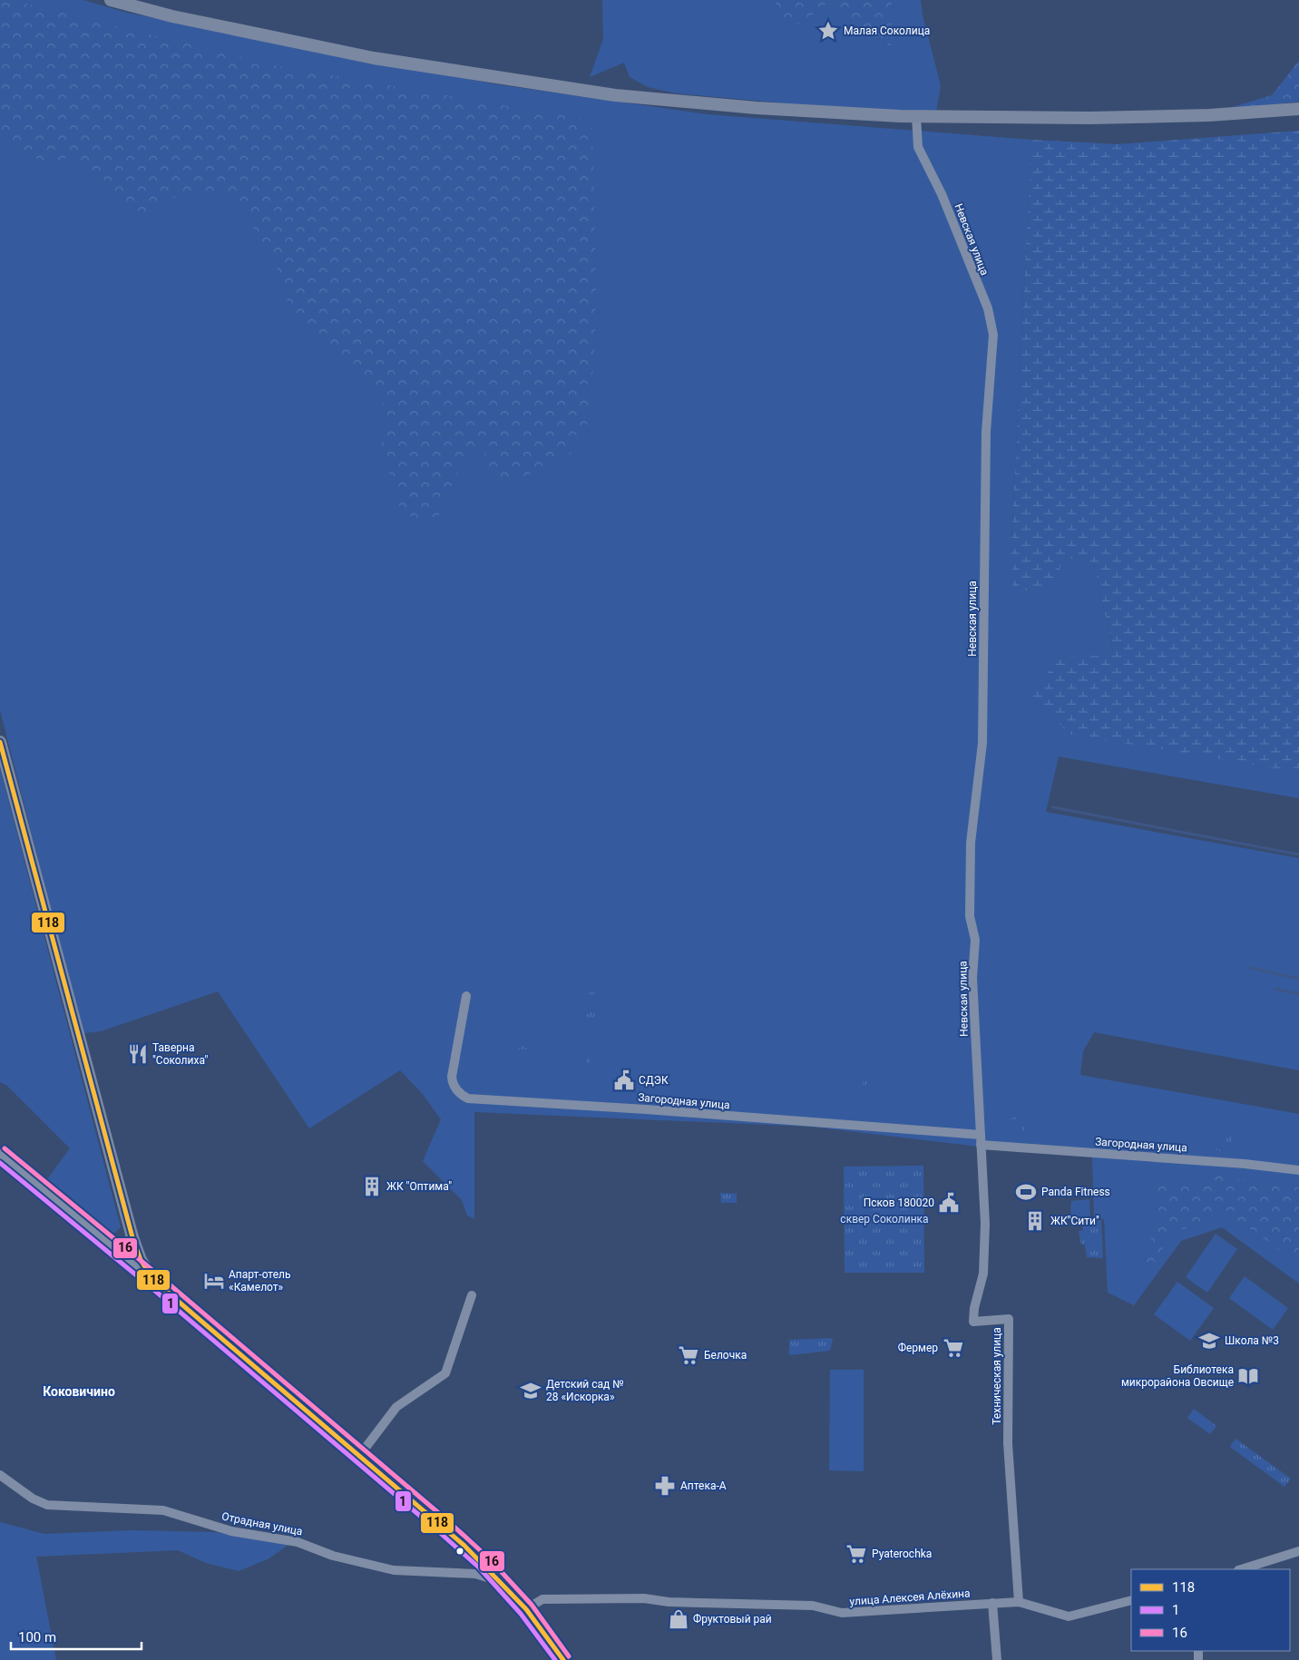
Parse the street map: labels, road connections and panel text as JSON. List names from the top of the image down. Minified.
{"streets":{"street":["Невская улица","Загородная улица","Техническая улица","Отрадная улица","улица Алексея Алёхина"]},"crossings":[["Невская улица","Загородная улица"],["Невская улица","Техническая улица"],["Загородная улица","Техническая улица"],["Техническая улица","улица Алексея Алёхина"]],"districts":["Коковичино"],"parks":["сквер Соколинка"],"places":{"place":["Малая Соколица"],"restaurant":["Таверна \"Соколиха\""],"public building":["СДЭК","Псков 180020"],"building":["ЖК \"Оптима\"","ЖК\"Сити\""],"sports":["Panda Fitness"],"hotel":["Апарт-отель «Камелот»"],"school or university":["Школа №3","Детский сад № 28 «Искорка»"],"supermarket":["Фермер","Белочка","Pyaterochka"],"library":["Библиотека микрорайона Овсище"],"pharmacy":["Аптека-А"],"shop":["Фруктовый рай"]},"lines":["transit line 118","transit line 16","transit line 1"],"legend":["118","1","16"],"scale_bar":"100 m"}
